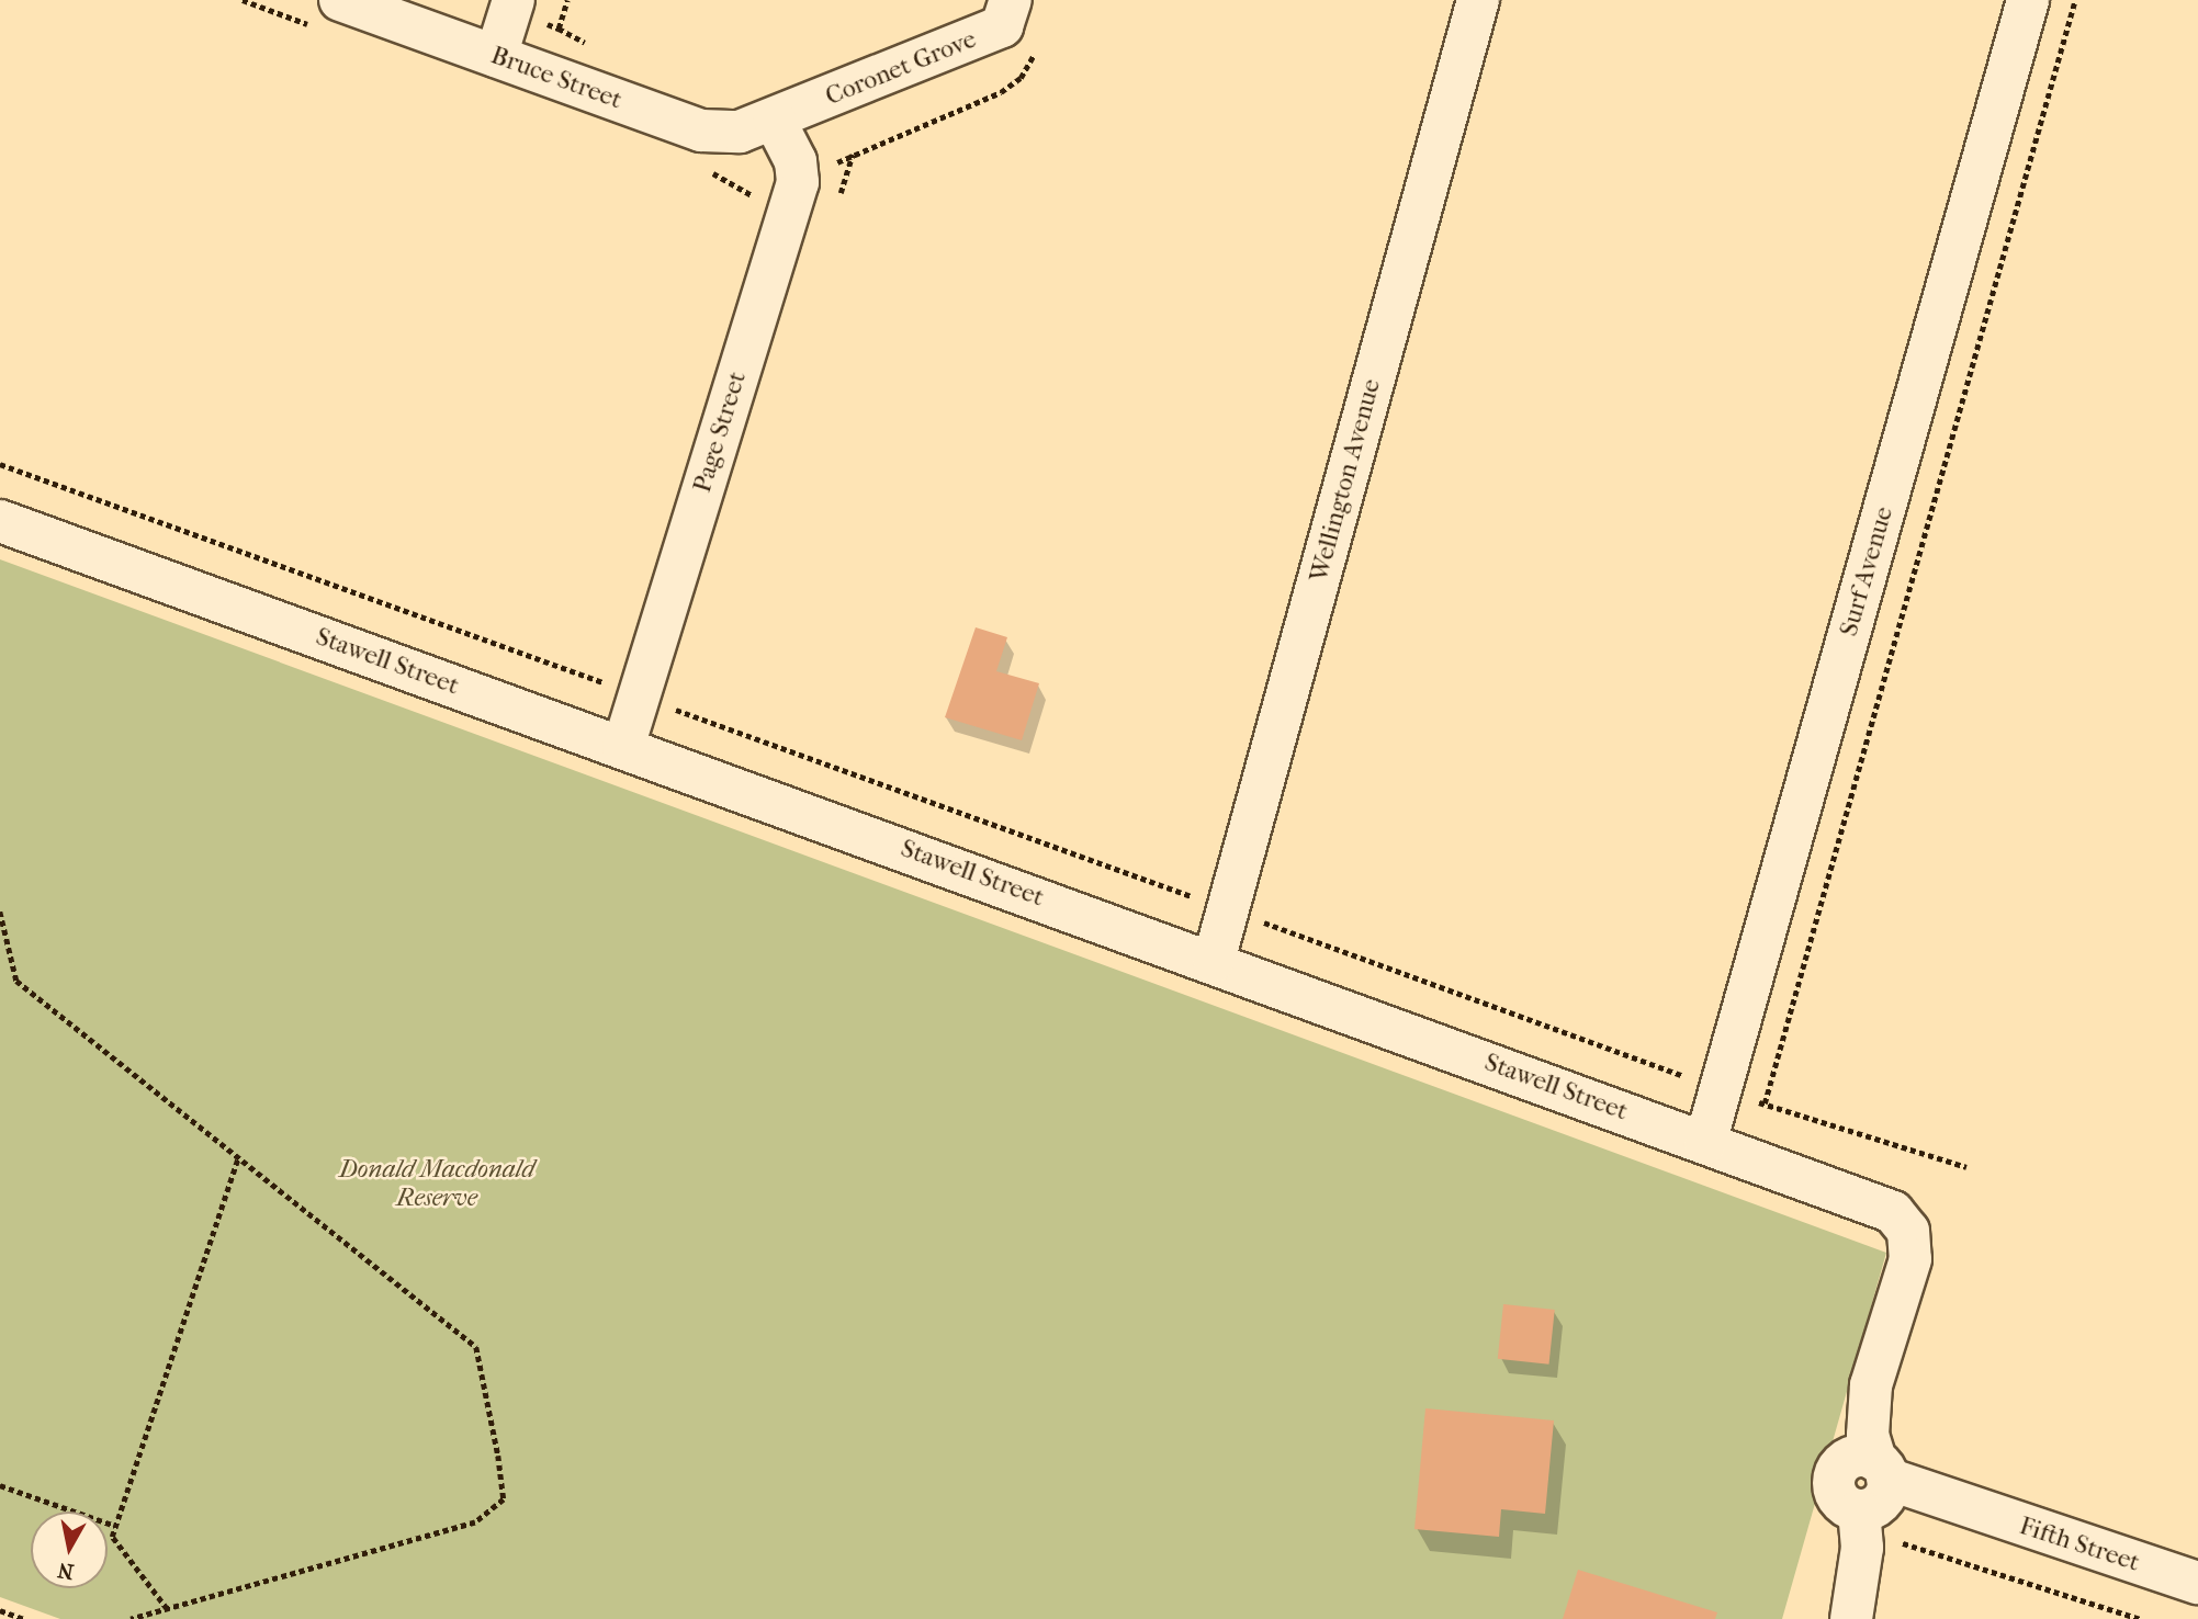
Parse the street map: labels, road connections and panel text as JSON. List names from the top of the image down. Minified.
{"streets":{"street":["Coronet Grove","Bruce Street","Page Street","Wellington Avenue","Surf Avenue","Stawell Street","Fifth Street"]},"crossings":[["Coronet Grove","Bruce Street"],["Coronet Grove","Page Street"],["Bruce Street","Page Street"],["Page Street","Stawell Street"],["Wellington Avenue","Stawell Street"],["Surf Avenue","Stawell Street"],["Stawell Street","Fifth Street"]],"parks":["Donald Macdonald Reserve"],"north":"bottom"}
